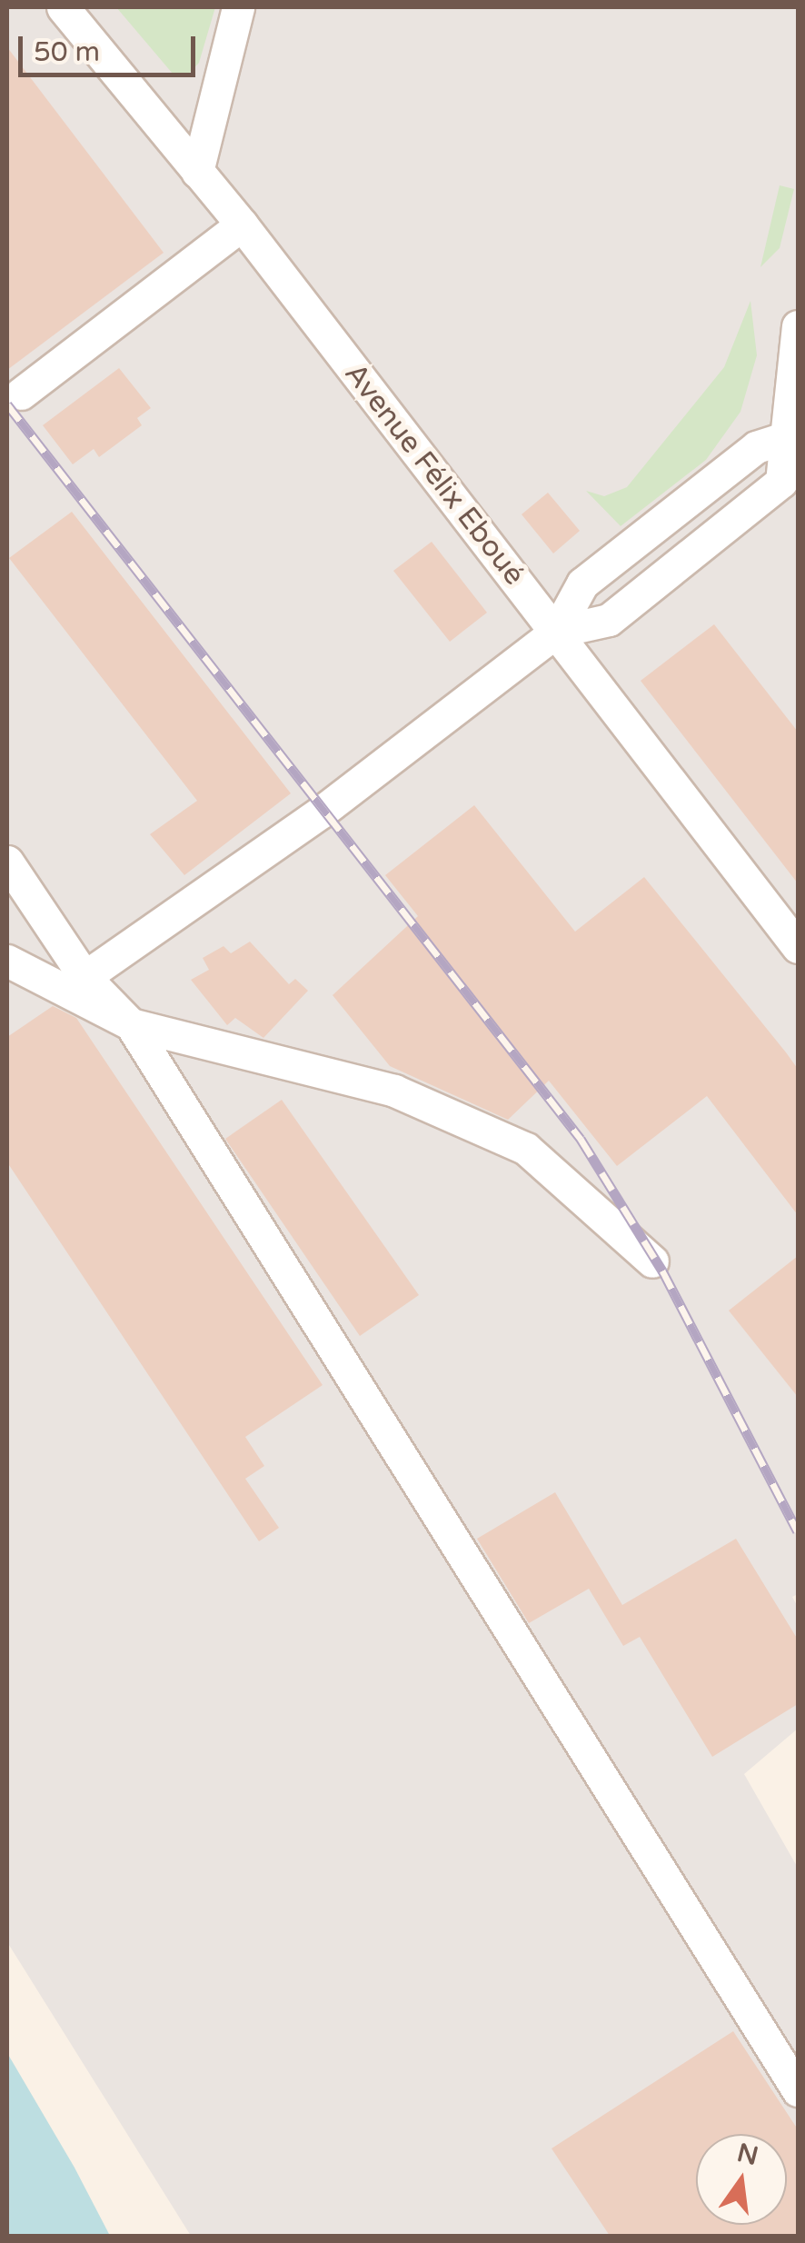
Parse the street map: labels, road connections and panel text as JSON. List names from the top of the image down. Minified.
{"streets":{"street":["Avenue Félix Eboué"]},"scale_bar":"50 m","north":"top"}
